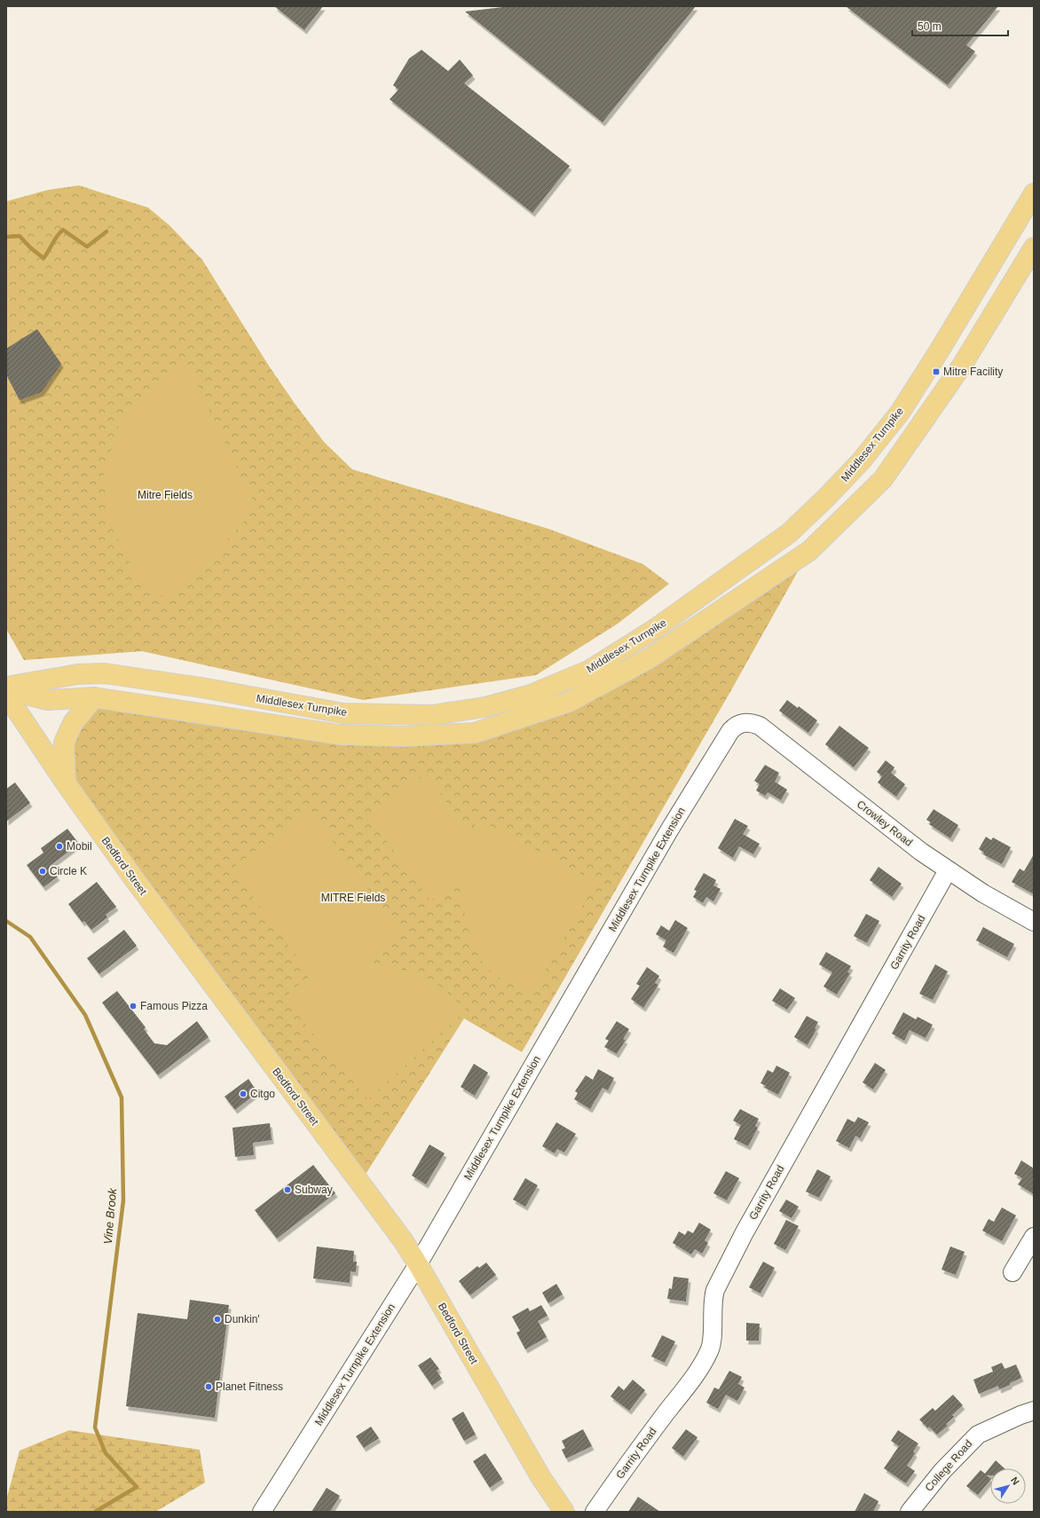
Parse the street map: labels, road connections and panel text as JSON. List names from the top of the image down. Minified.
{"streets":{"main road":["Middlesex Turnpike","Bedford Street"],"street":["Crowley Road","Middlesex Turnpike Extension","Garrity Road","College Road"]},"crossings":[["Crowley Road","Middlesex Turnpike Extension"],["Crowley Road","Garrity Road"],["Bedford Street","Middlesex Turnpike Extension"]],"water":["Vine Brook"],"parks":["Mitre Fields","MITRE Fields"],"places":{"transit":["Mitre Facility"],"other":["Mobil","Circle K","Famous Pizza","Citgo","Subway","Dunkin'","Planet Fitness"]},"scale_bar":"50 m","north":"top right"}
